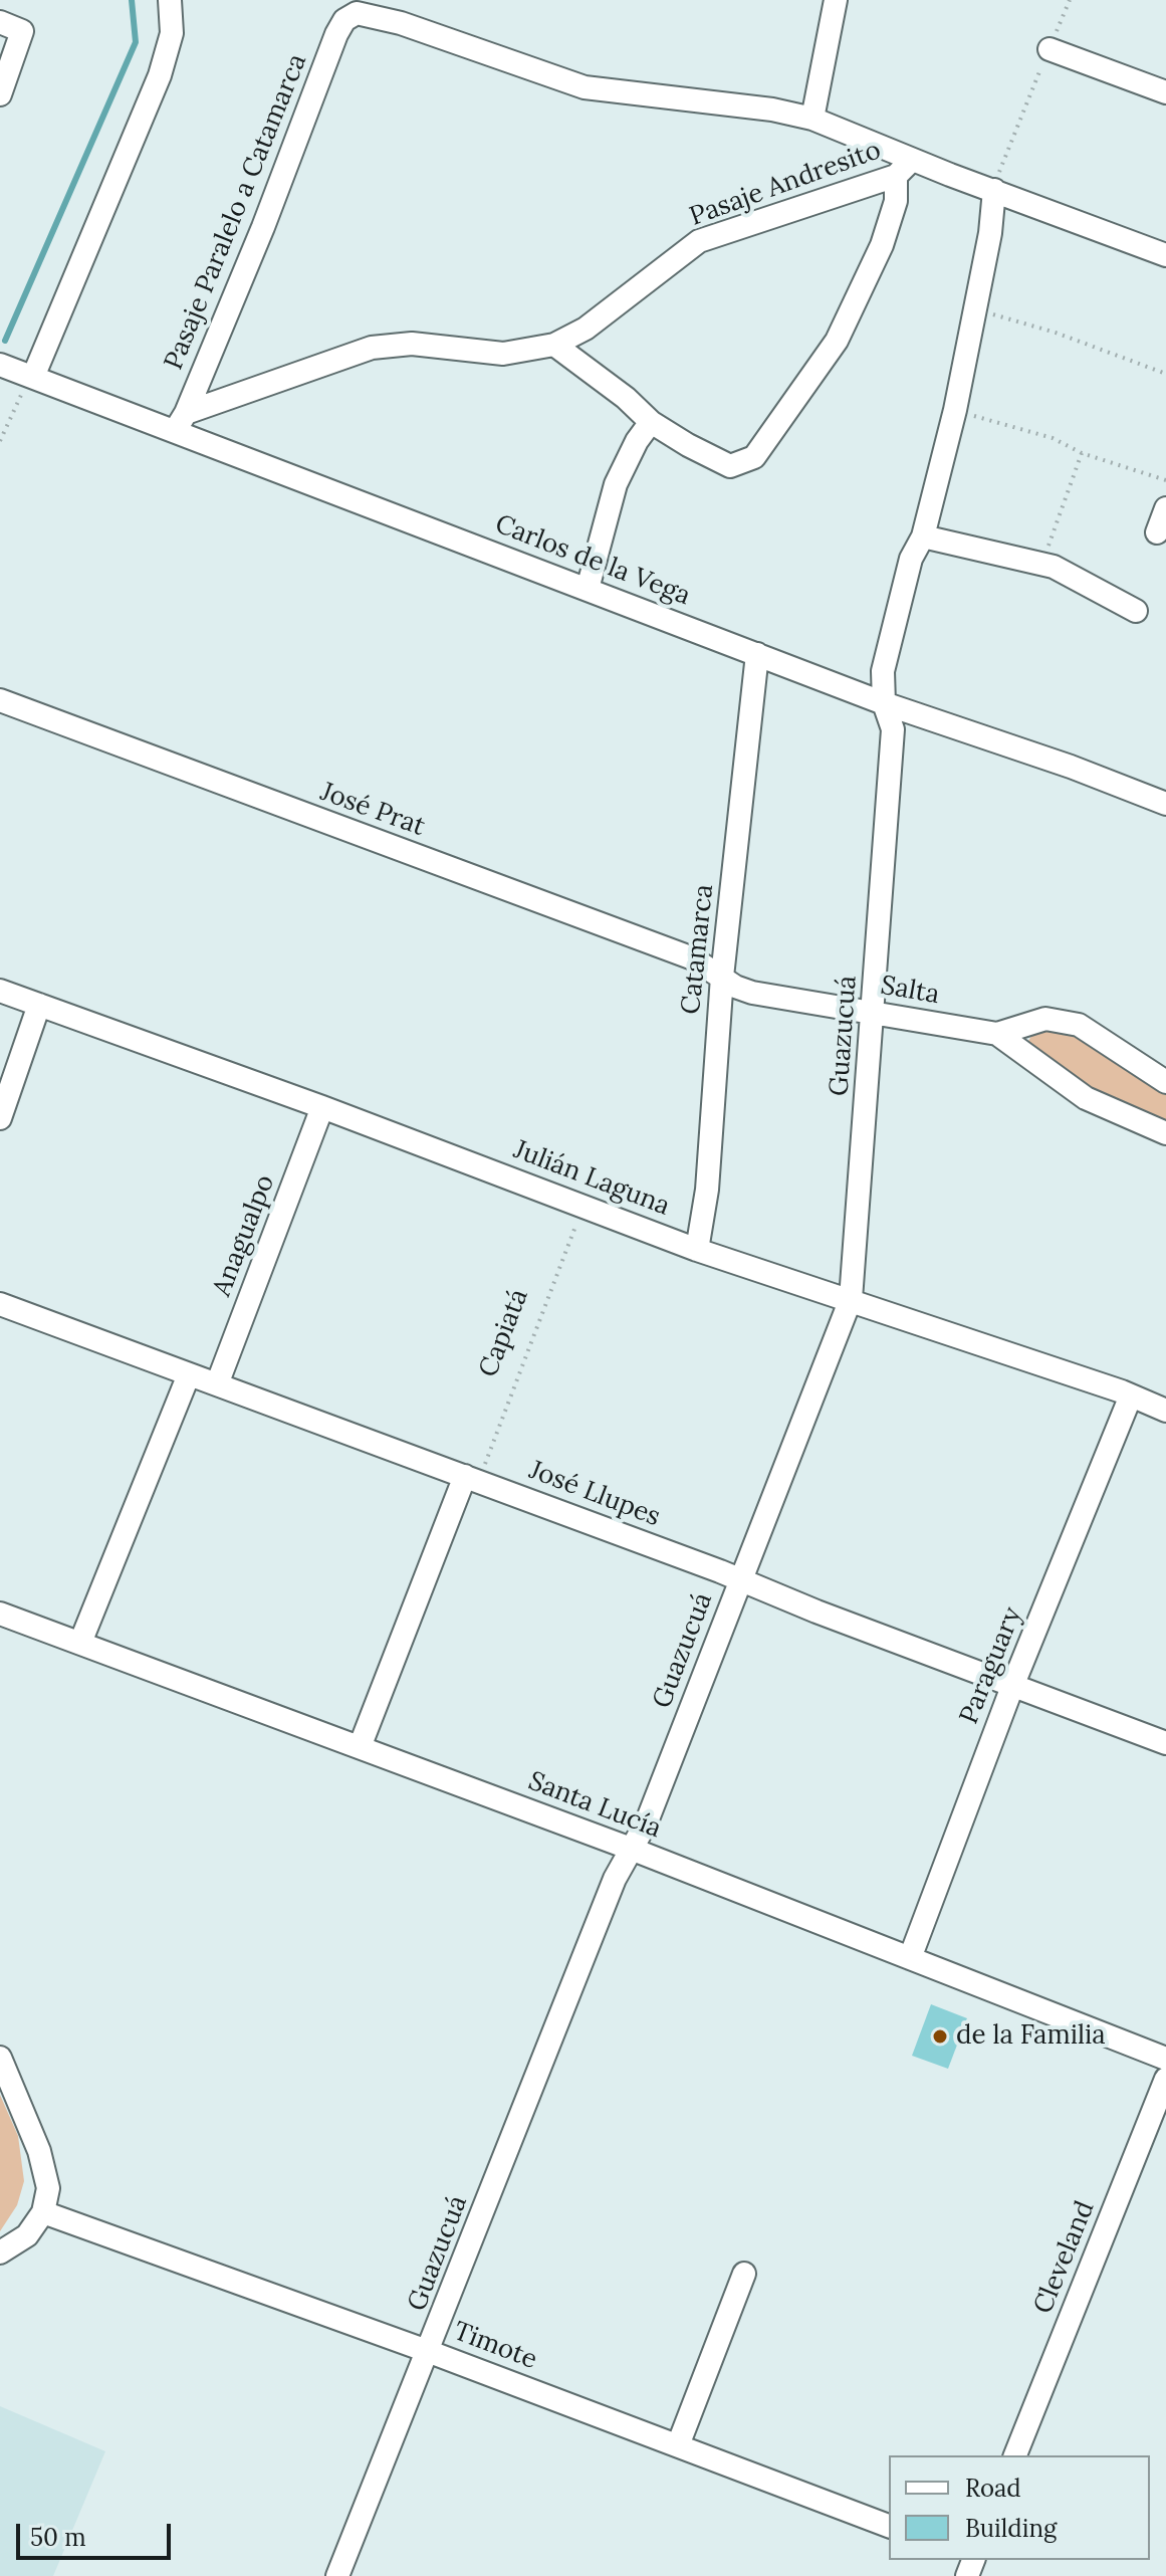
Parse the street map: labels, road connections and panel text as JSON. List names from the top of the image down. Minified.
{"streets":{"street":["Pasaje Andresito","Pasaje Paralelo a Catamarca","Carlos de la Vega","José Prat","Catamarca","Salta","Guazucuá","Julián Laguna","Anagualpo","José Llupes","Paraguary","Santa Lucía","Cleveland","Timote"],"path":["Capiatá"]},"crossings":[["Pasaje Andresito","Pasaje Paralelo a Catamarca"],["Pasaje Andresito","Carlos de la Vega"],["Pasaje Paralelo a Catamarca","Carlos de la Vega"],["Carlos de la Vega","Catamarca"],["Carlos de la Vega","Guazucuá"],["José Prat","Catamarca"],["José Prat","Salta"],["Catamarca","Salta"],["Catamarca","Julián Laguna"],["Salta","Guazucuá"],["Guazucuá","Julián Laguna"],["Guazucuá","José Llupes"],["Guazucuá","Santa Lucía"],["Guazucuá","Timote"],["Julián Laguna","Anagualpo"],["Julián Laguna","Capiatá"],["Julián Laguna","Paraguary"],["Anagualpo","José Llupes"],["Capiatá","José Llupes"],["José Llupes","Paraguary"],["Paraguary","Santa Lucía"]],"places":["de la Familia"],"legend":["Road","Building"],"scale_bar":"50 m"}
